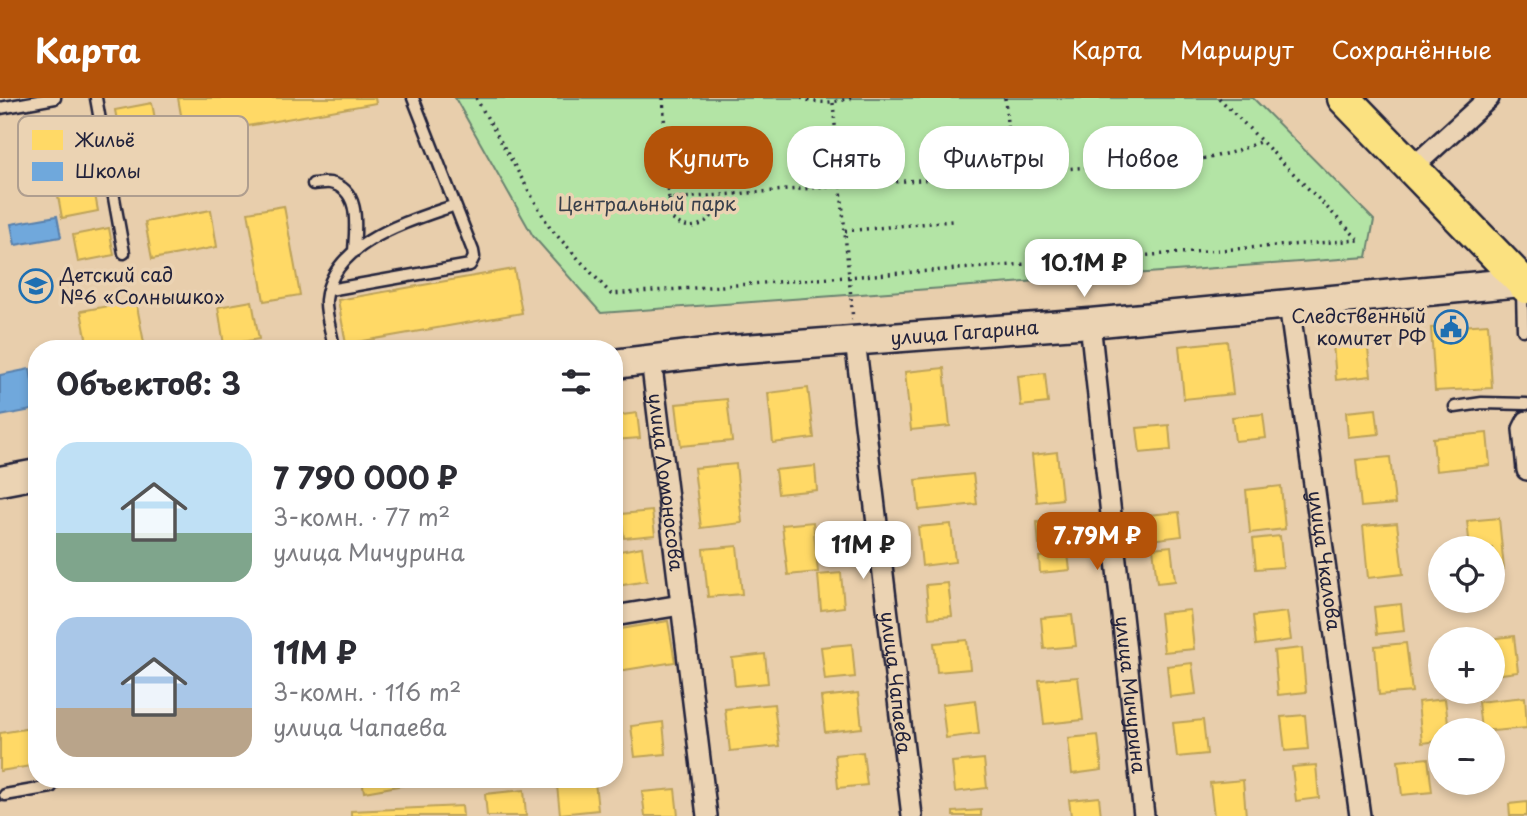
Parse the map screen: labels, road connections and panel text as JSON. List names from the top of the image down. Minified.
{"streets":{"street":["улица Гагарина","улица Ломоносова","улица Чкалова","улица Чапаева","улица Мичурина"]},"crossings":[["улица Гагарина","улица Ломоносова"],["улица Гагарина","улица Чкалова"],["улица Гагарина","улица Чапаева"],["улица Гагарина","улица Мичурина"]],"parks":["Центральный парк"],"places":{"school or university":["Детский сад №6 «Солнышко»"],"public building":["Следственный комитет РФ"]},"legend":["Жильё","Школы"],"page":{"header":"Карта","nav":["Карта","Маршрут","Сохранённые"],"chip":["Купить","Снять","Фильтры","Новое"],"price":["10.1M ₽","7.79M ₽","11M ₽"],"heading":"Объектов: 3","list":[{"name":"7 790 000 ₽","note":"3-комн. · 77 m² · улица Мичурина"},{"name":"11M ₽","note":"3-комн. · 116 m² · улица Чапаева"}],"map_buttons":["+","−"]}}
